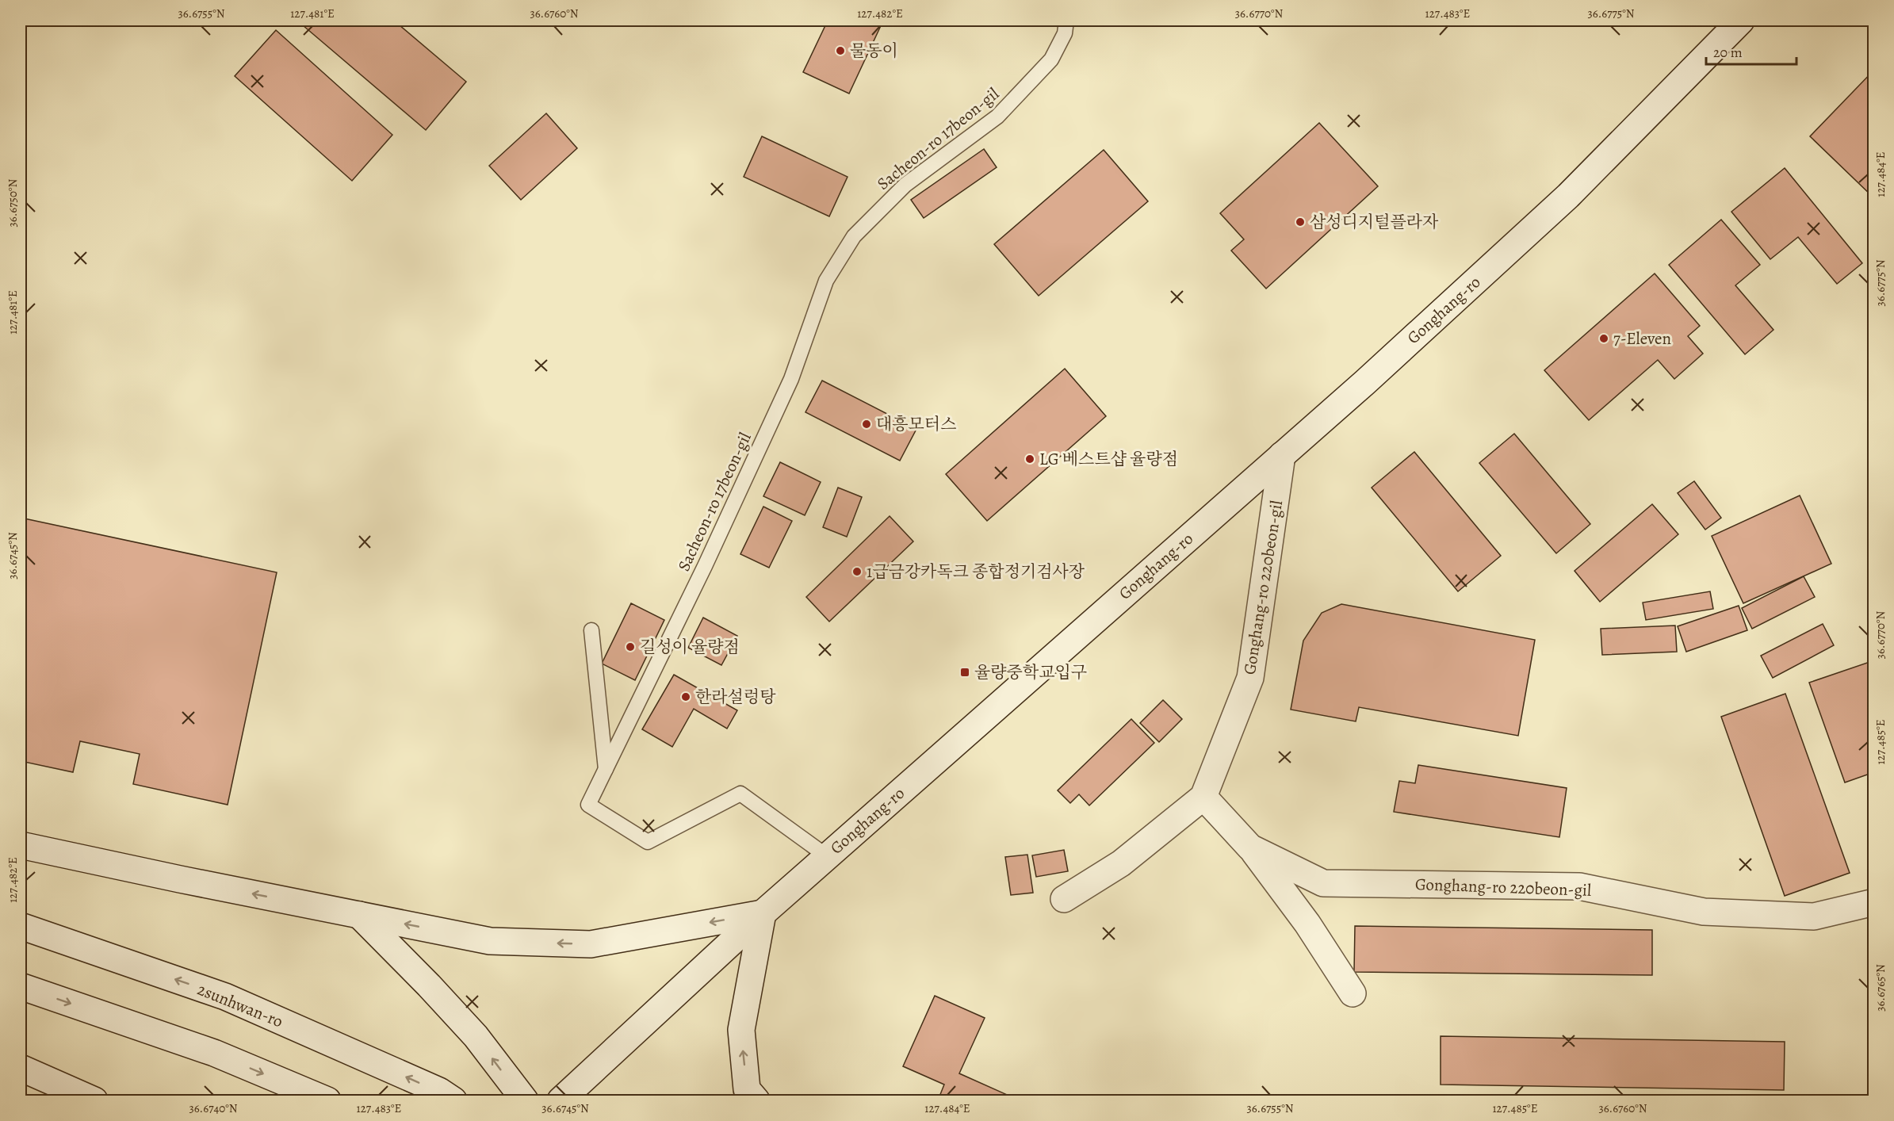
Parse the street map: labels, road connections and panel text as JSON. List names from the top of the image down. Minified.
{"streets":{"street":["Gonghang-ro","Gonghang-ro 220beon-gil","2sunhwan-ro"],"lane":["Sacheon-ro 17beon-gil"]},"crossings":[["Sacheon-ro 17beon-gil","Gonghang-ro"],["Gonghang-ro","Gonghang-ro 220beon-gil"]],"places":{"other":["물동이","삼성디지털플라자","7-Eleven","대흥모터스","LG 베스트샵 율량점","1급금강카독크 종합정기검사장","길성이 율량점","한라설렁탕"],"transit":["율량중학교입구"]},"scale_bar":"20 m","coordinates":["36.6755°N","127.481°E","36.6760°N","127.482°E","36.6770°N","127.483°E","36.6775°N","127.484°E","36.6750°N","36.6745°N","127.485°E","36.6765°N","36.6740°N"]}
